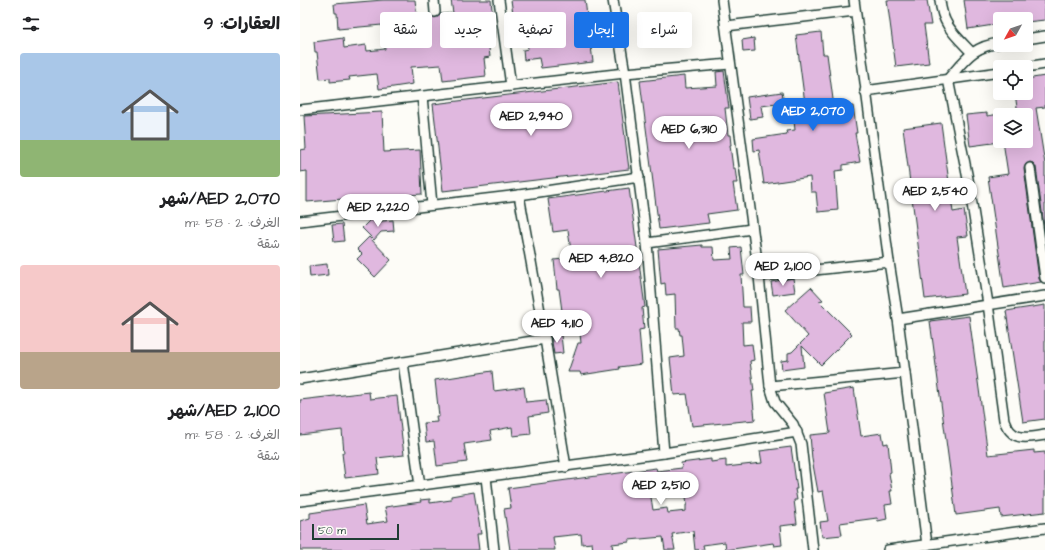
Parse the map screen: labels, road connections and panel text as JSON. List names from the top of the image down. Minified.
{"scale_bar":"50 m","north":"bottom left","page":{"heading":"العقارات: 9","chip":["شراء","إيجار","تصفية","جديد","شقة"],"list":[{"name":"AED 2,070/شهر","note":"الغرف: 2 · 58 m² · شقة"},{"name":"AED 2,100/شهر","note":"الغرف: 2 · 58 m² · شقة"}],"price":["AED 2,070","AED 2,940","AED 6,310","AED 2,540","AED 2,220","AED 4,820","AED 2,100","AED 4,110","AED 2,510"],"scale":"50 m"}}
